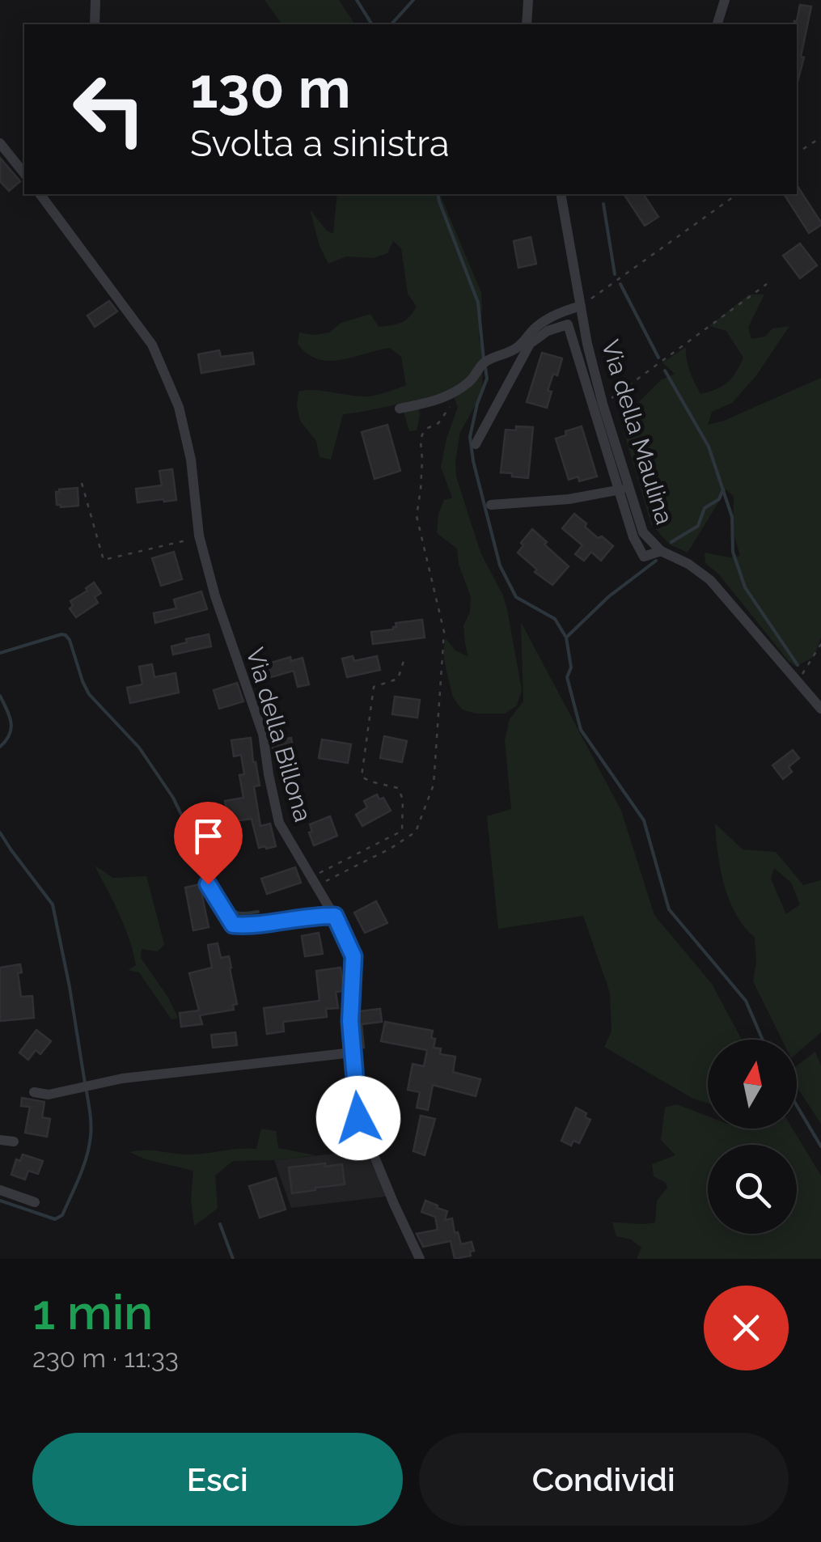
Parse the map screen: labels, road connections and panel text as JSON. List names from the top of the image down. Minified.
{"streets":{"street":["Via della Maulina","Via della Billona"]},"north":"top","page":{"turn":["130 m","Svolta a sinistra"],"heading":["1 min","230 m · 11:33"],"buttons":["Esci","Condividi"]}}
